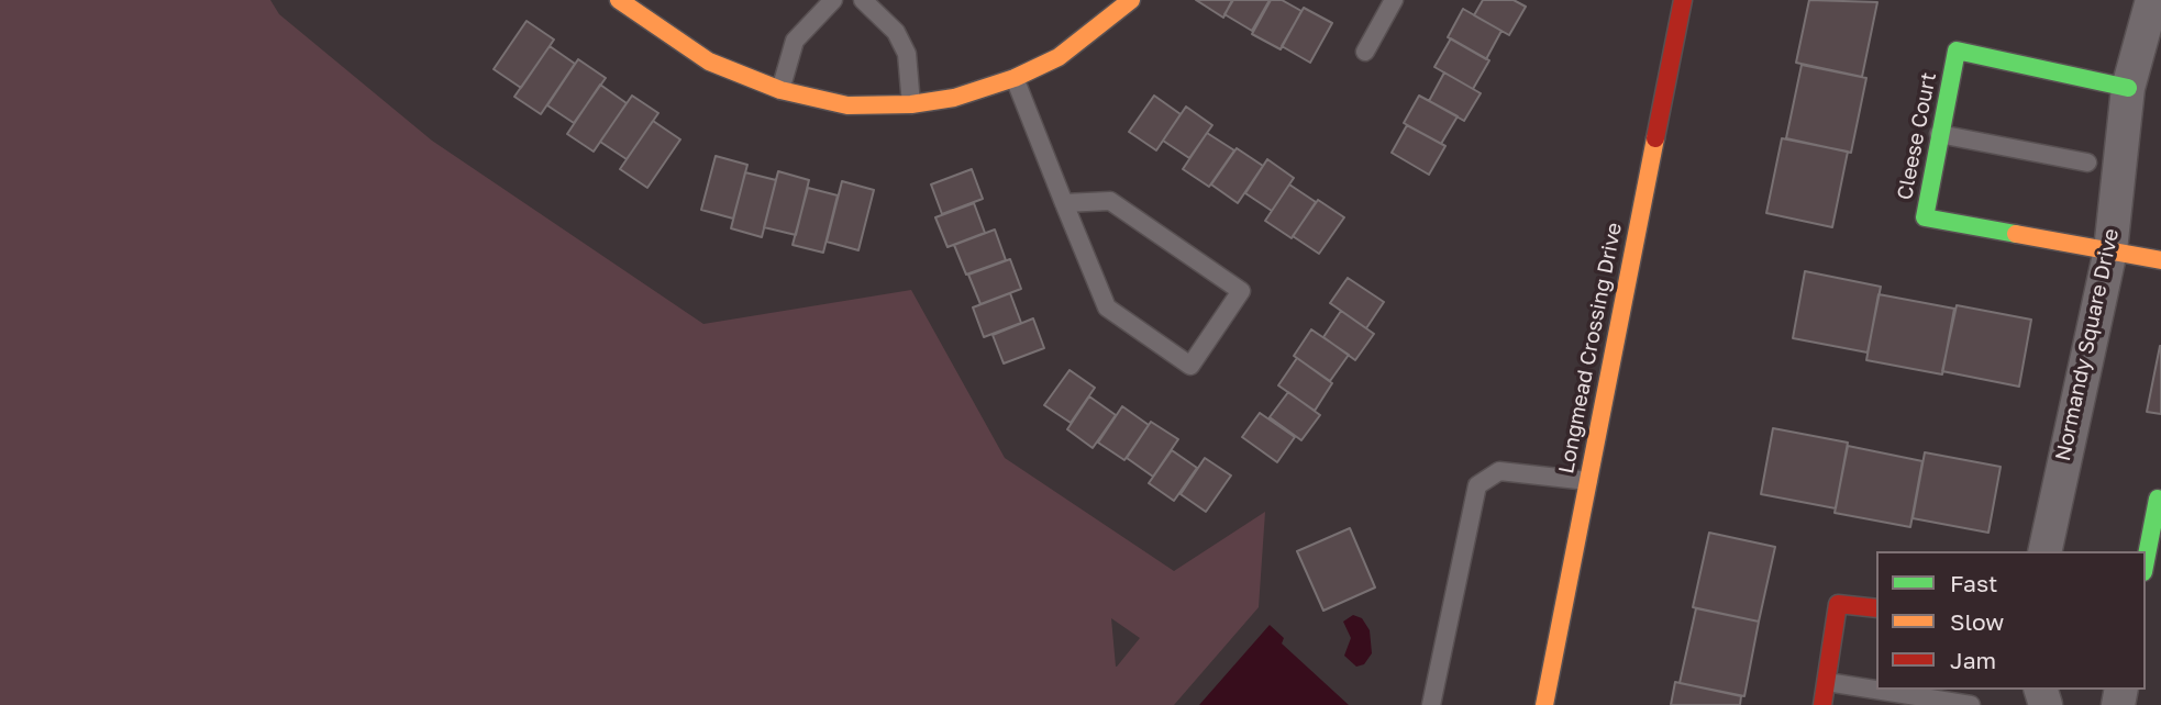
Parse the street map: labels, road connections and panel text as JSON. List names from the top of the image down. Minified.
{"streets":{"street":["Cleese Court","Normandy Square Drive","Longmead Crossing Drive"]},"crossings":[["Cleese Court","Normandy Square Drive"]],"legend":["Fast","Slow","Jam"]}
